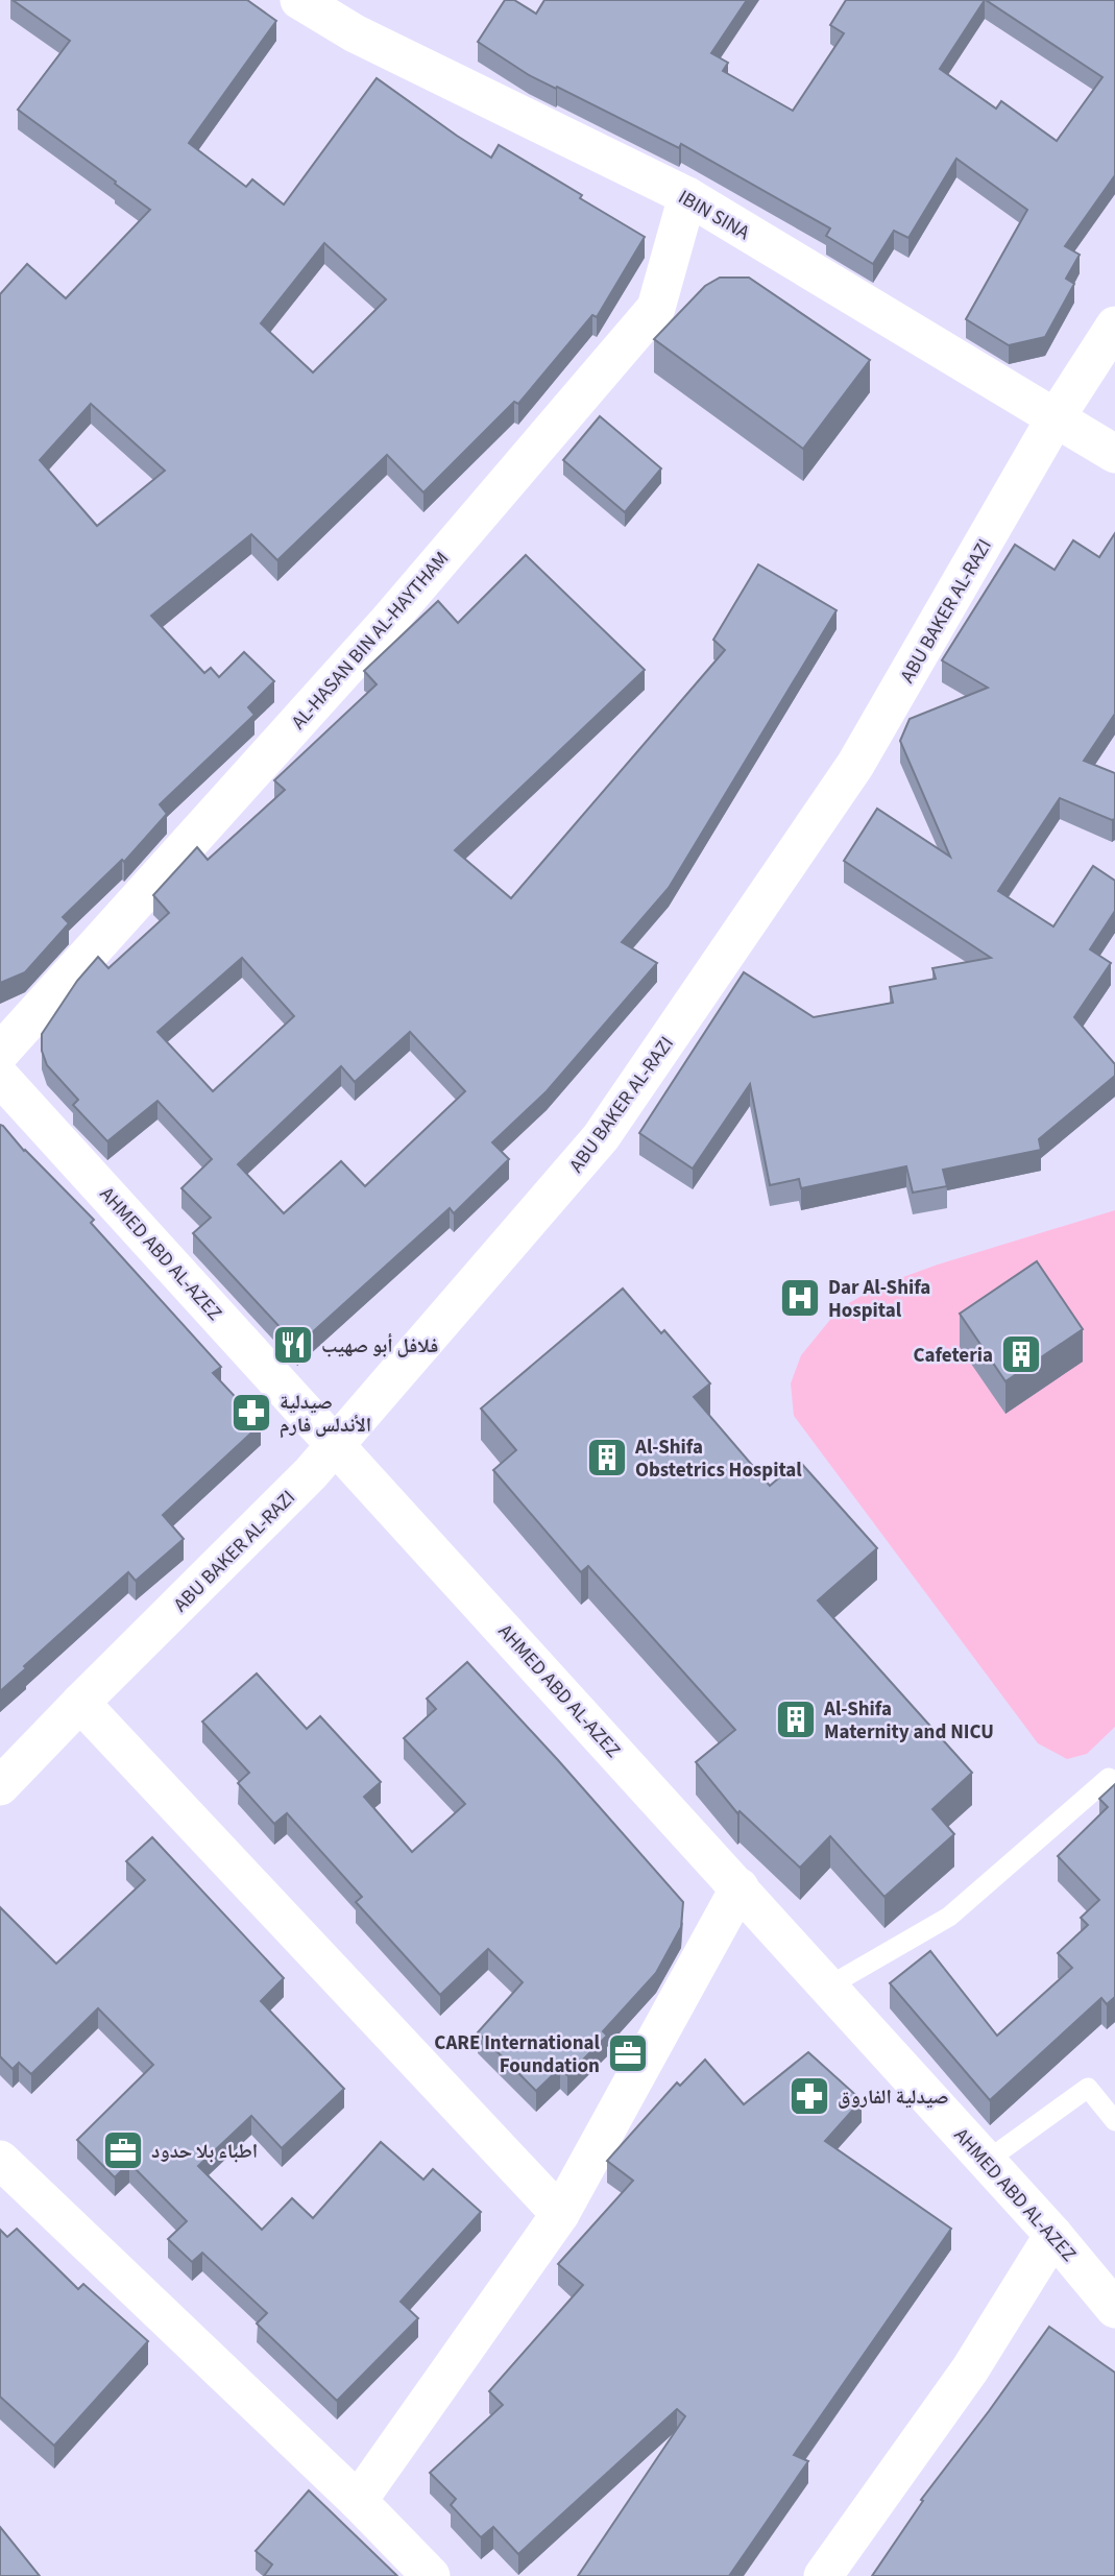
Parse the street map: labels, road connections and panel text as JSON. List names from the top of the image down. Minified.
{"streets":{"street":["IBIN SINA","ABU BAKER AL-RAZI","AL-HASAN BIN AL-HAYTHAM","AHMED ABD AL-AZEZ"]},"crossings":[["IBIN SINA","ABU BAKER AL-RAZI"],["IBIN SINA","AL-HASAN BIN AL-HAYTHAM"],["ABU BAKER AL-RAZI","AHMED ABD AL-AZEZ"]],"places":{"hospital":["Dar Al-Shifa Hospital"],"restaurant":["فلافل أبو صهيب"],"building":["Cafeteria","Al-Shifa Obstetrics Hospital","Al-Shifa Maternity and NICU"],"pharmacy":["صيدلية الأندلس فارم","صيدلية الفاروق"],"office":["CARE International Foundation","اطباء بلا حدود"]}}
